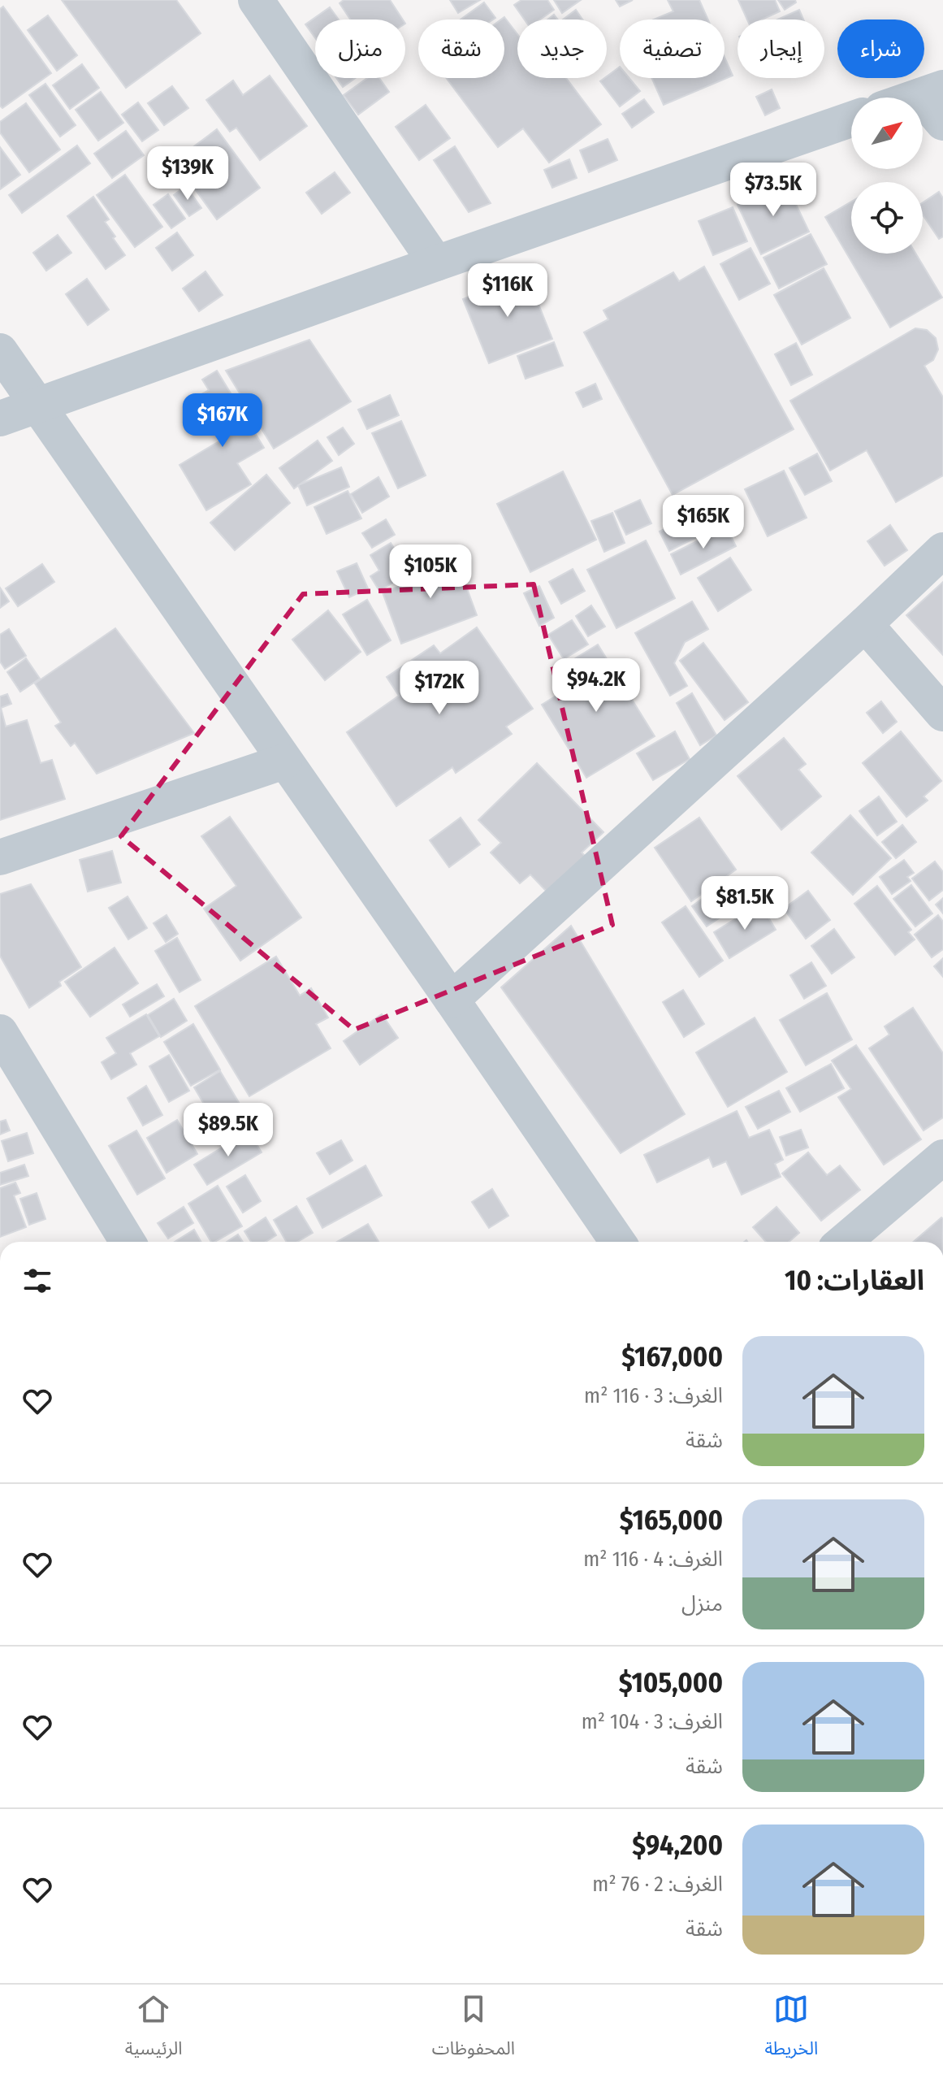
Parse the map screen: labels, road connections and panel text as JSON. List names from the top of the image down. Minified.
{"north":"top right","page":{"chip":["شراء","إيجار","تصفية","جديد","شقة","منزل"],"price":["$139K","$73.5K","$116K","$167K","$165K","$105K","$94.2K","$172K","$81.5K","$89.5K"],"heading":"العقارات: 10","list":[{"name":"$167,000","note":"الغرف: 3 · 116 m² · شقة"},{"name":"$165,000","note":"الغرف: 4 · 116 m² · منزل"},{"name":"$105,000","note":"الغرف: 3 · 104 m² · شقة"},{"name":"$94,200","note":"الغرف: 2 · 76 m² · شقة"}],"tabs":["الخريطة","المحفوظات","الرئيسية"]}}
